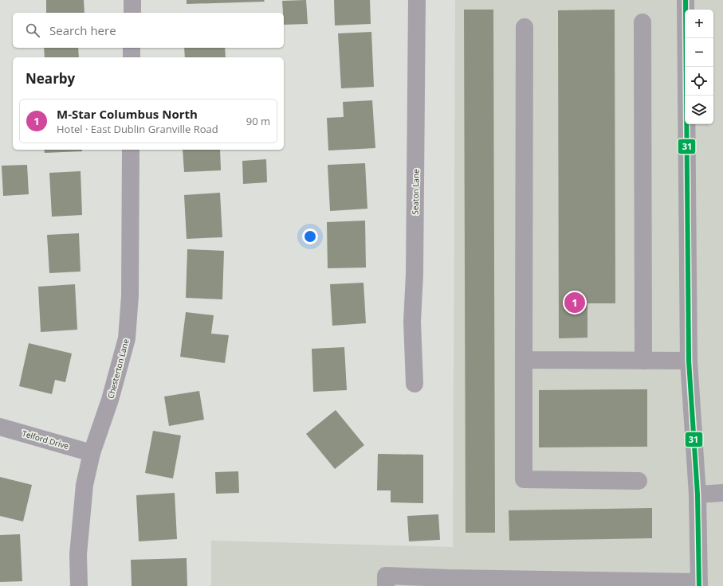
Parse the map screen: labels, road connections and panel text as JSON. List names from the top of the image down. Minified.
{"streets":{"street":["Seaton Lane","Chesterton Lane","Telford Drive"]},"crossings":[["Chesterton Lane","Telford Drive"]],"lines":["transit line 31"],"page":{"map_buttons":["+","−"],"search":"Search here","heading":"Nearby","list":[{"mark":"1","name":"M-Star Columbus North","note":"Hotel · East Dublin Granville Road","value":"90 m"}],"pins":"1"}}
